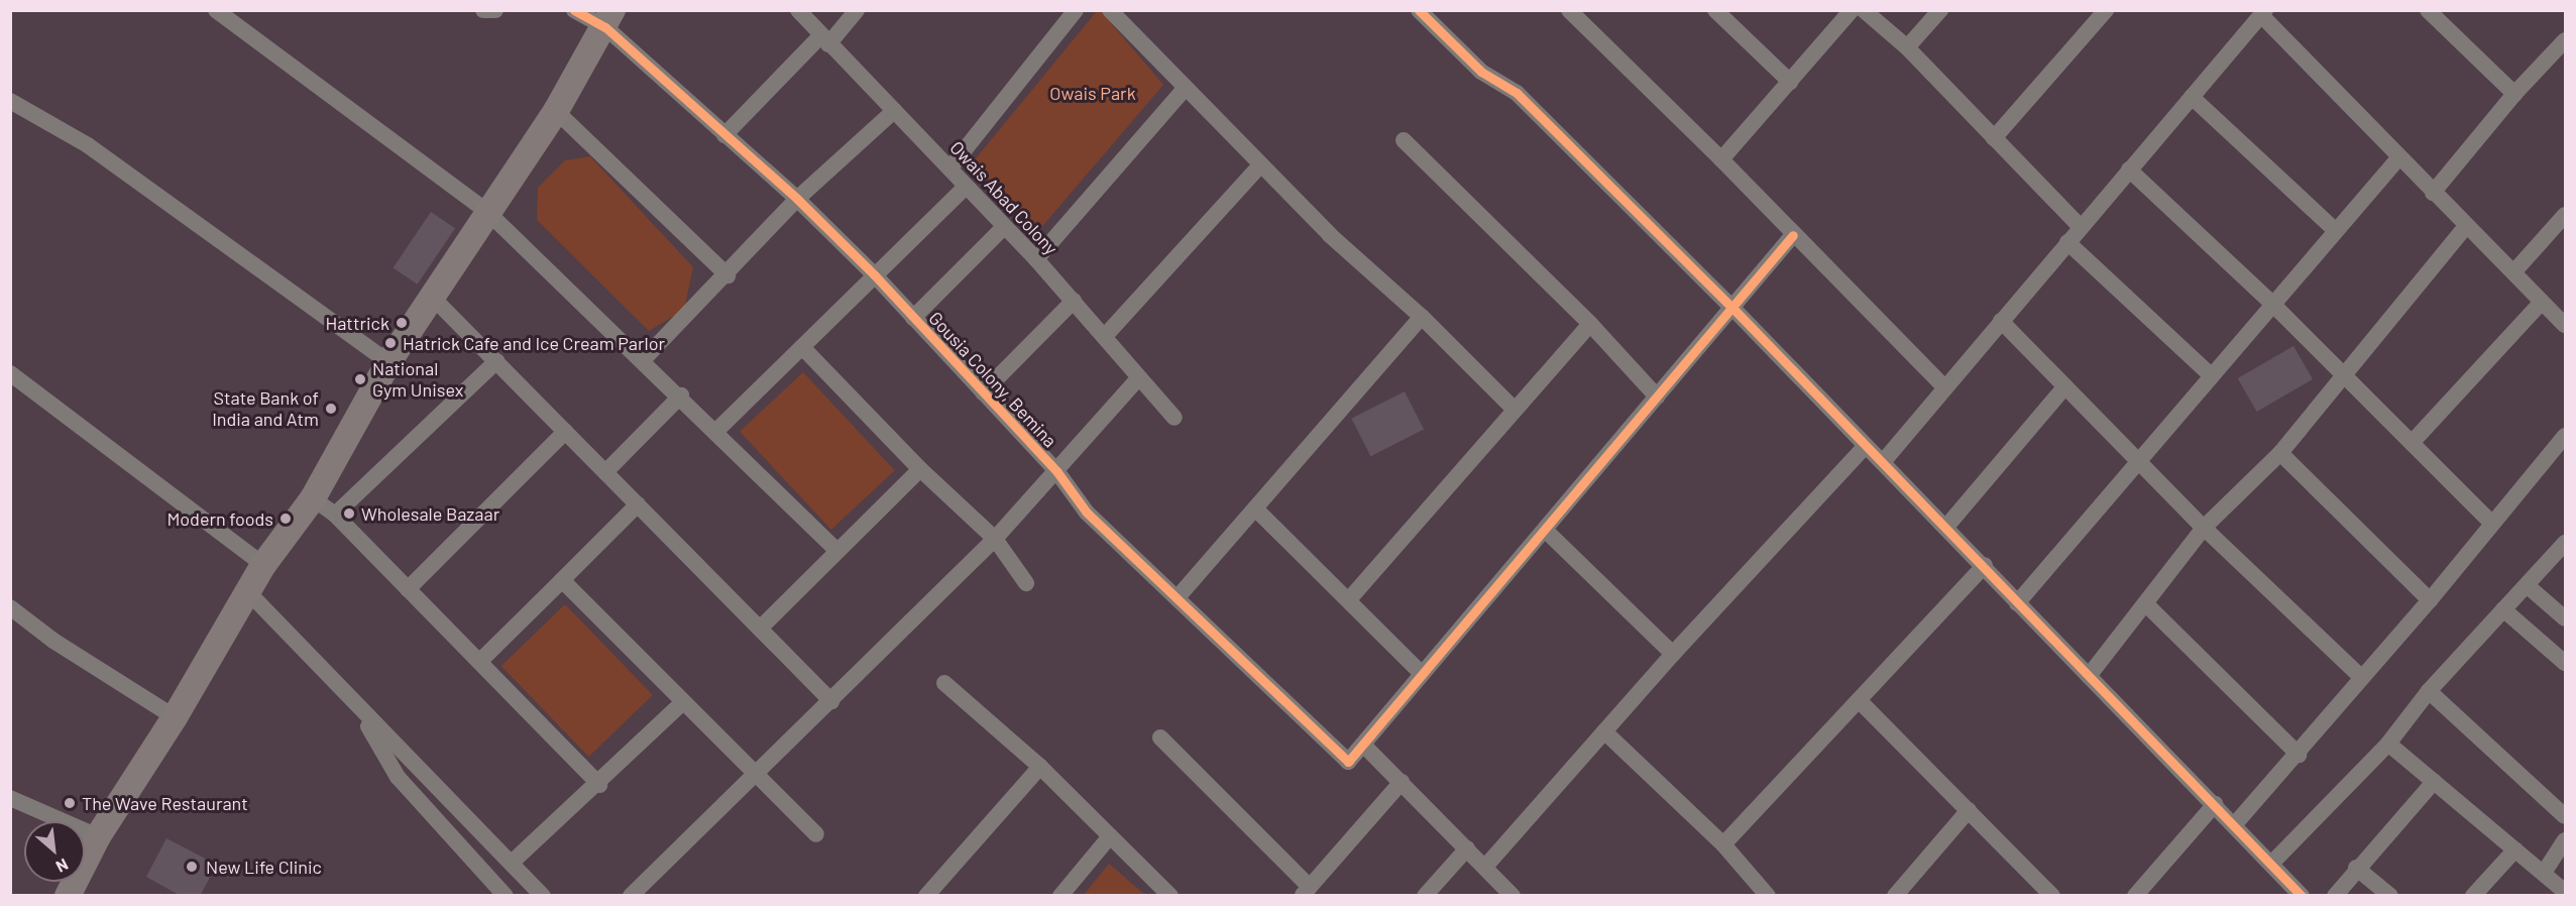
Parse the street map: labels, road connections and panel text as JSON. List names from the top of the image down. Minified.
{"streets":{"street":["Owais Abad Colony","Gousia Colony, Bemina"]},"parks":["Owais Park"],"places":["Hattrick","Hatrick Cafe and Ice Cream Parlor","National Gym Unisex","State Bank of India and Atm","Wholesale Bazaar","Modern foods","The Wave Restaurant","New Life Clinic"],"north":"bottom right"}
